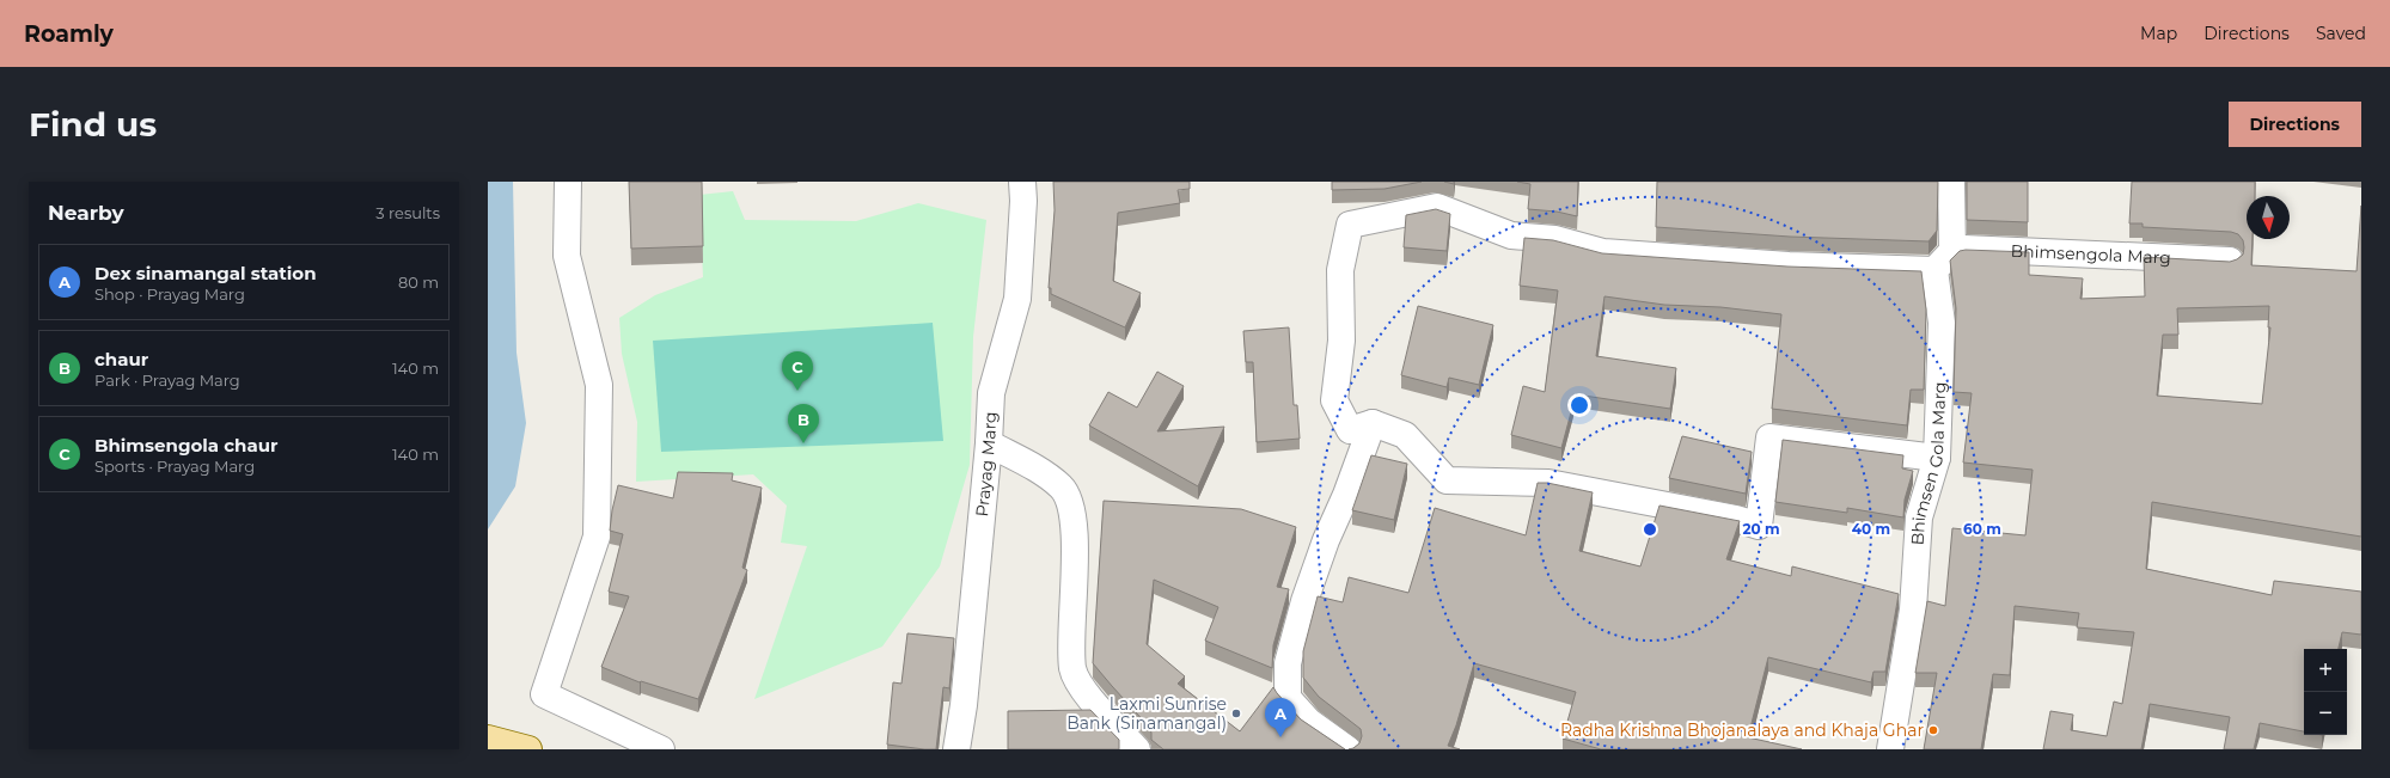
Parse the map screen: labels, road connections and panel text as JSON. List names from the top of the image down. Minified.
{"streets":{"street":["Bhimsengola Marg","Bhimsen Gola Marg","Prayag Marg"]},"places":["Laxmi Sunrise Bank (Sinamangal)","Radha Krishna Bhojanalaya and Khaja Ghar"],"north":"bottom","page":{"header":"Roamly","nav":["Map","Directions","Saved"],"buttons":"Directions","title":"Find us","heading":["Nearby","3 results"],"list":[{"mark":"A","name":"Dex sinamangal station","note":"Shop · Prayag Marg","value":"80 m"},{"mark":"B","name":"chaur","note":"Park · Prayag Marg","value":"140 m"},{"mark":"C","name":"Bhimsengola chaur","note":"Sports · Prayag Marg","value":"140 m"}],"pins":["C","B","A"],"map_buttons":["+","−"]},"rings":["20 m","40 m","60 m"]}
